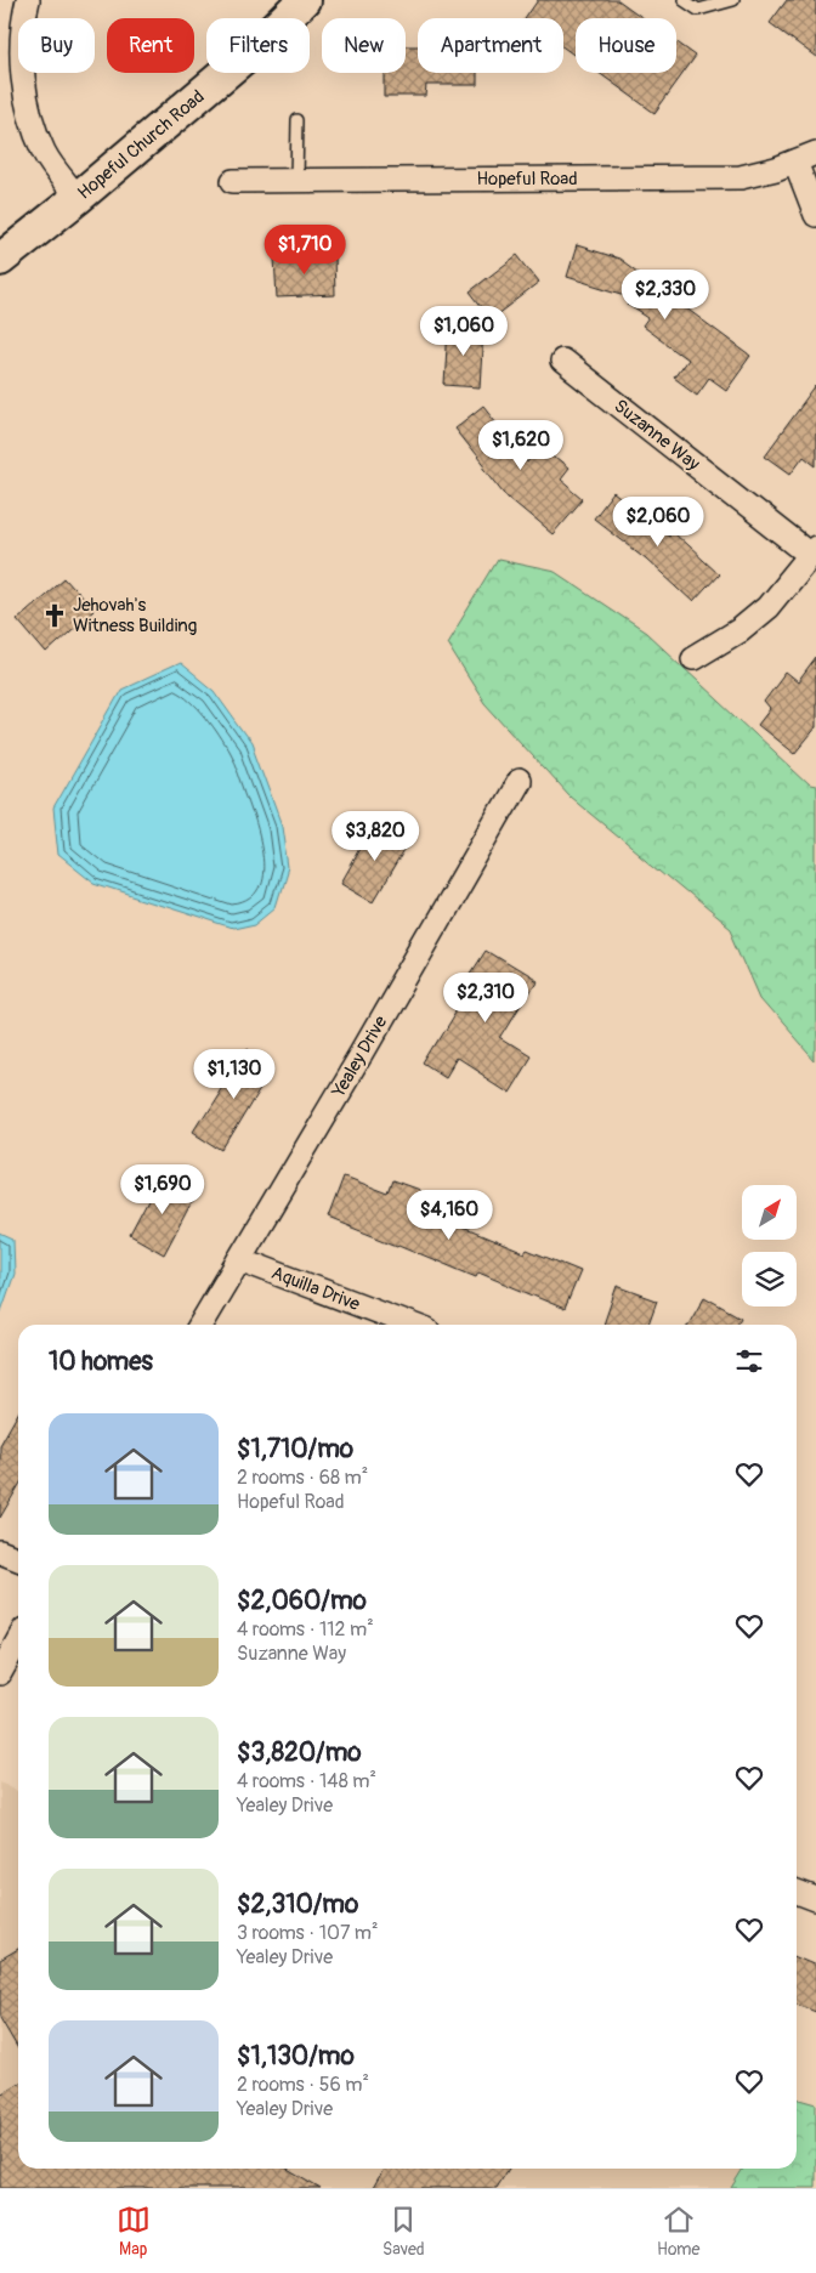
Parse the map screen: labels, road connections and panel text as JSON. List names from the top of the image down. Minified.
{"streets":{"main road":["Hopeful Church Road"],"street":["Hopeful Road","Suzanne Way","Yealey Drive","Aquilla Drive"]},"crossings":[["Yealey Drive","Aquilla Drive"]],"places":{"church":["Jehovah's Witness Building"]},"north":"top right","page":{"chip":["Buy","Rent","Filters","New","Apartment","House"],"price":["$1,710","$2,330","$1,060","$1,620","$2,060","$3,820","$2,310","$1,130","$1,690","$4,160"],"heading":"10 homes","list":[{"name":"$1,710/mo","note":"2 rooms · 68 m² · Hopeful Road"},{"name":"$2,060/mo","note":"4 rooms · 112 m² · Suzanne Way"},{"name":"$3,820/mo","note":"4 rooms · 148 m² · Yealey Drive"},{"name":"$2,310/mo","note":"3 rooms · 107 m² · Yealey Drive"},{"name":"$1,130/mo","note":"2 rooms · 56 m² · Yealey Drive"}],"tabs":["Map","Saved","Home"]}}
